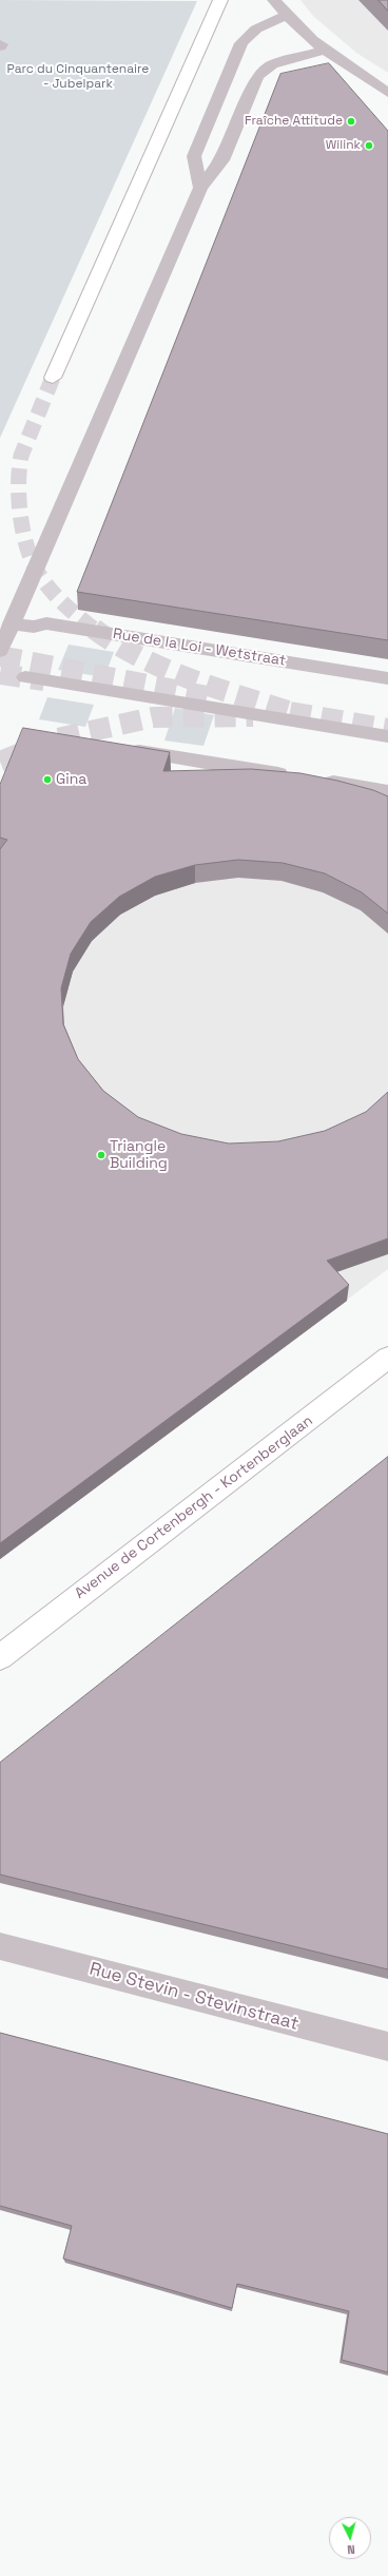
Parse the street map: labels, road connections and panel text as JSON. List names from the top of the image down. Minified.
{"streets":{"main road":["Avenue de Cortenbergh - Kortenberglaan"],"street":["Rue de la Loi - Wetstraat","Rue Stevin - Stevinstraat"]},"parks":["Parc du Cinquantenaire - Jubelpark"],"places":["Fraîche Attitude","Wilink","Gina","Triangle Building"],"north":"bottom"}
